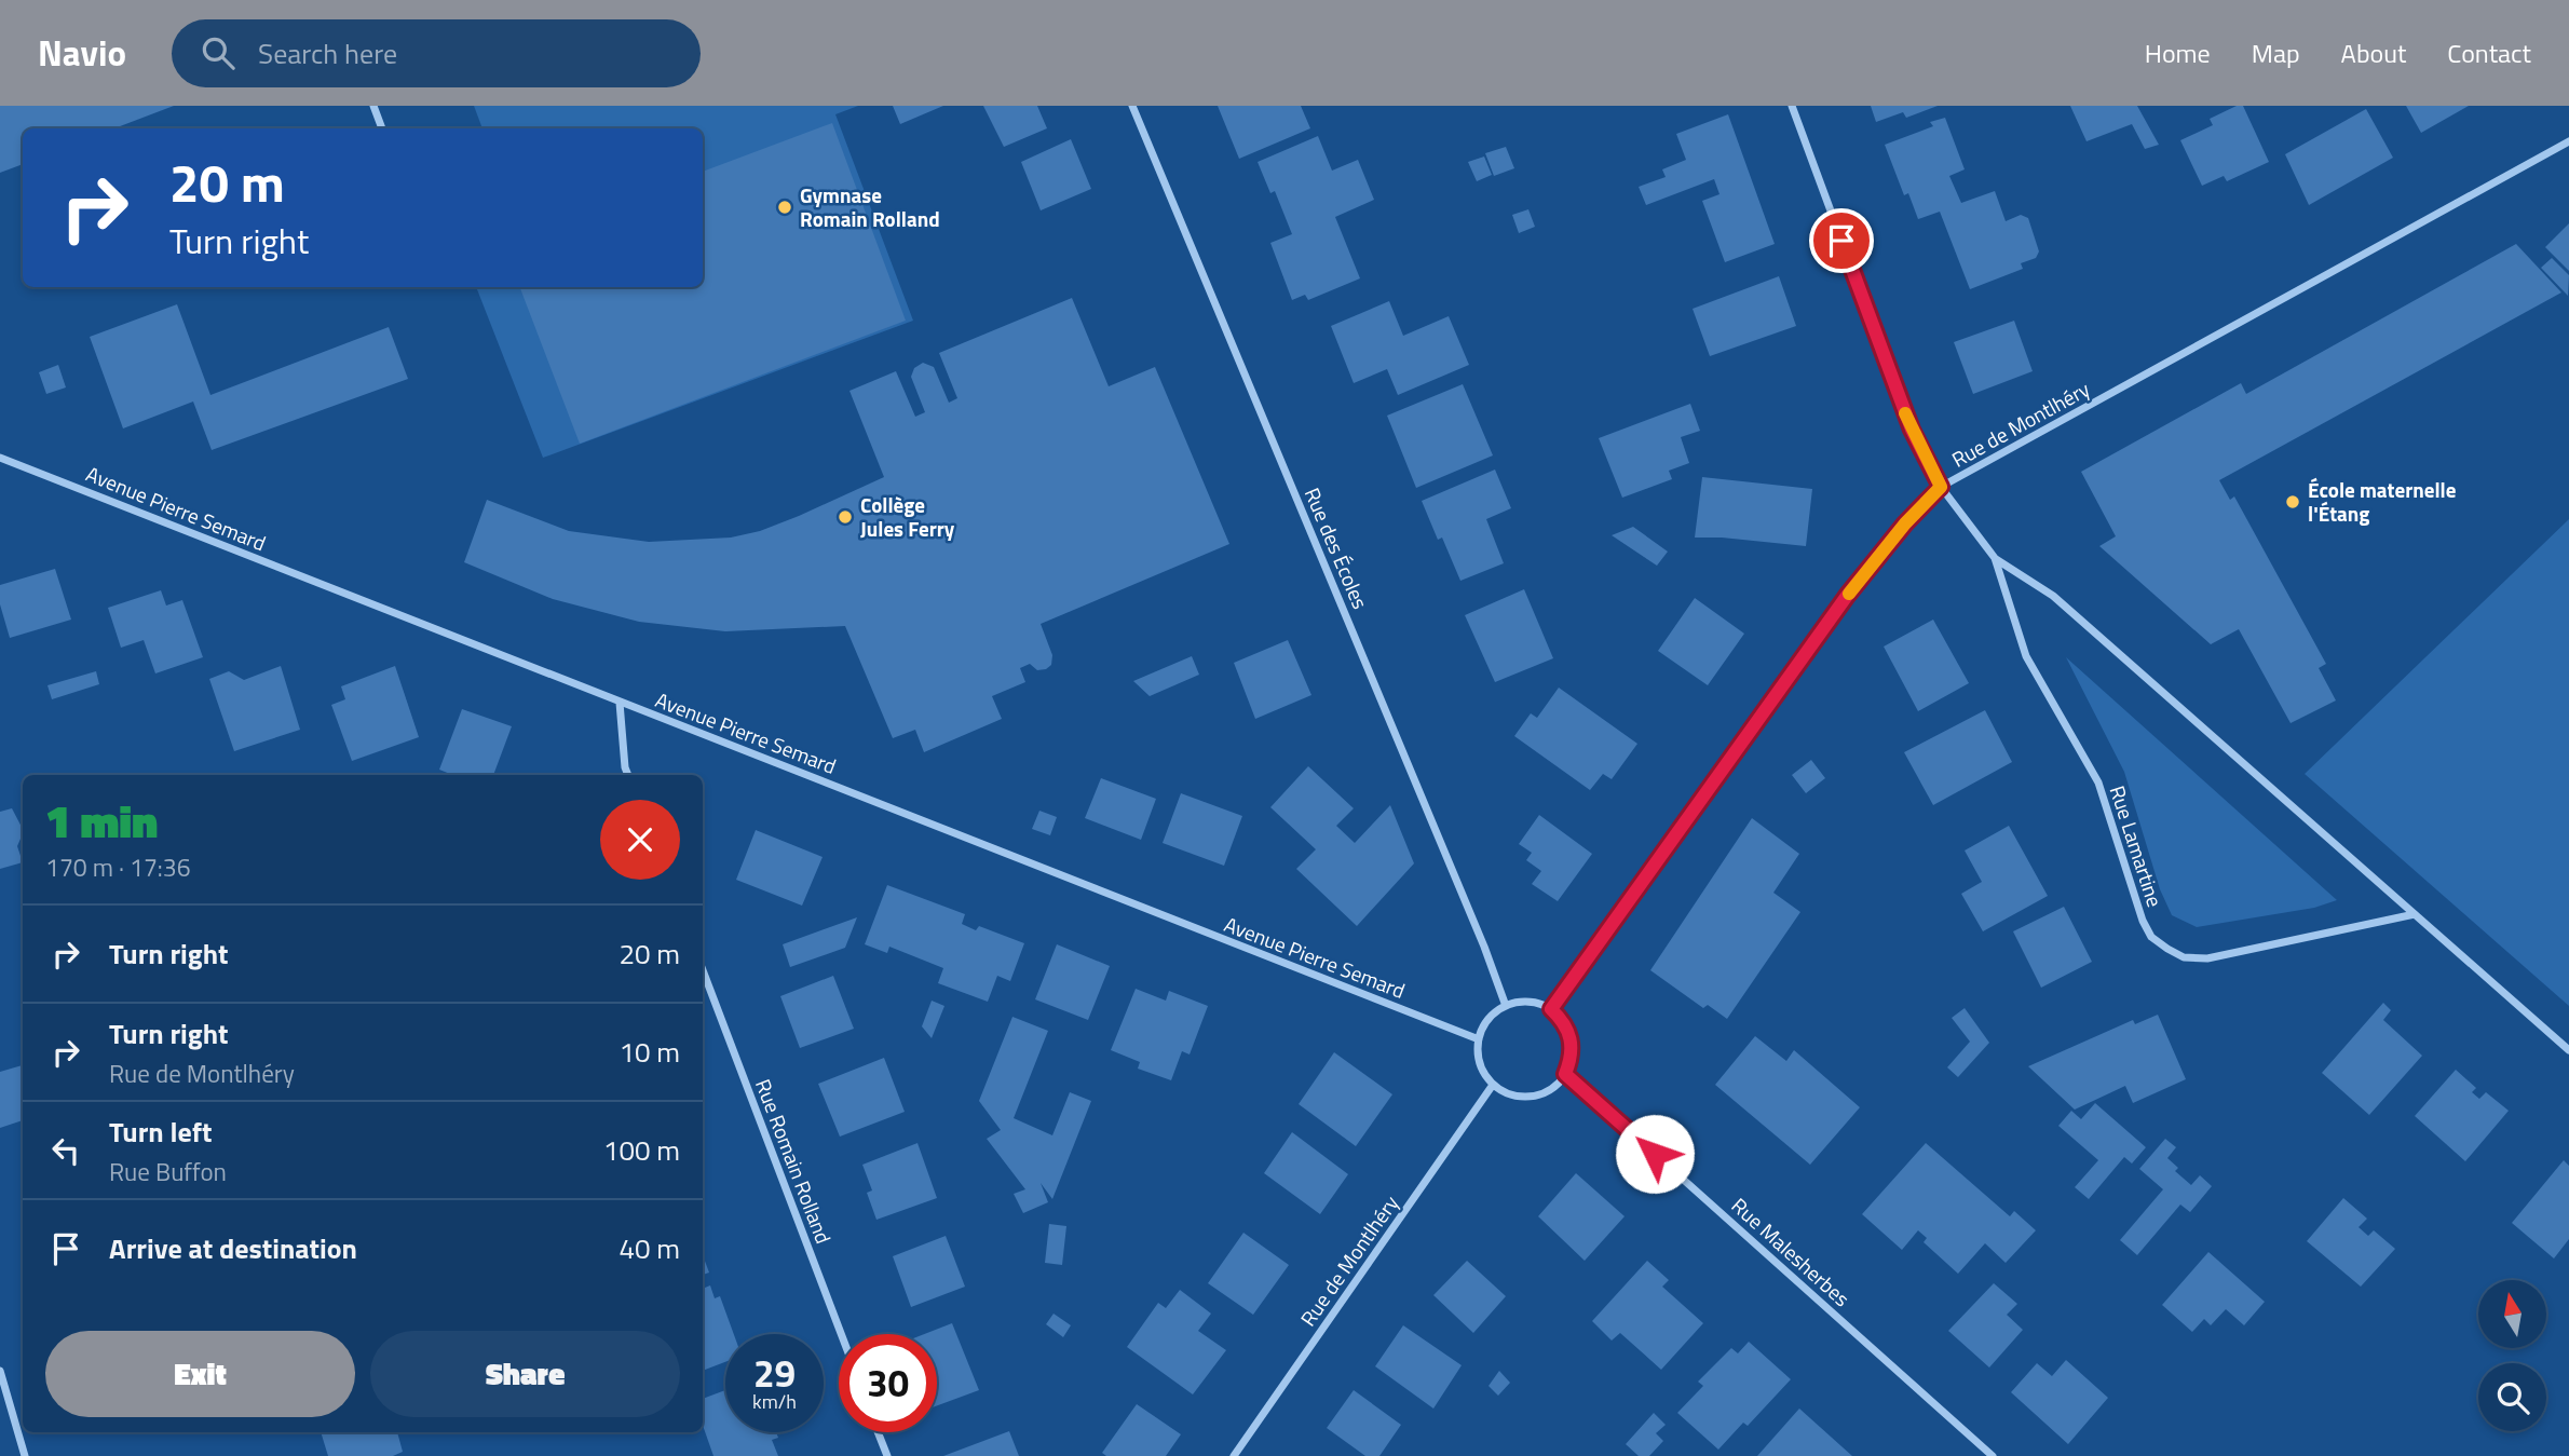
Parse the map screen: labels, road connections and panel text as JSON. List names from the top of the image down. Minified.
{"streets":{"street":["Rue de Montlhéry","Avenue Pierre Semard","Rue des Écoles","Rue Lamartine","Rue Romain Rolland","Rue Malesherbes"]},"crossings":[["Rue de Montlhéry","Avenue Pierre Semard"],["Rue de Montlhéry","Rue des Écoles"],["Rue de Montlhéry","Rue Lamartine"],["Rue de Montlhéry","Rue Malesherbes"],["Avenue Pierre Semard","Rue des Écoles"],["Avenue Pierre Semard","Rue Malesherbes"],["Rue des Écoles","Rue Malesherbes"]],"places":["Gymnase Romain Rolland","École maternelle l'Étang","Collège Jules Ferry"],"north":"top","page":{"header":"Navio","search":"Search here","nav":["Home","Map","About","Contact"],"turn":["20 m","Turn right"],"heading":["1 min","170 m · 17:36"],"list":[{"name":"Turn right","value":"20 m"},{"name":"Turn right","note":"Rue de Montlhéry","value":"10 m"},{"name":"Turn left","note":"Rue Buffon","value":"100 m"},{"name":"Arrive at destination","value":"40 m"}],"buttons":["Exit","Share"],"speed":"29 km/h","limit":"30"}}
